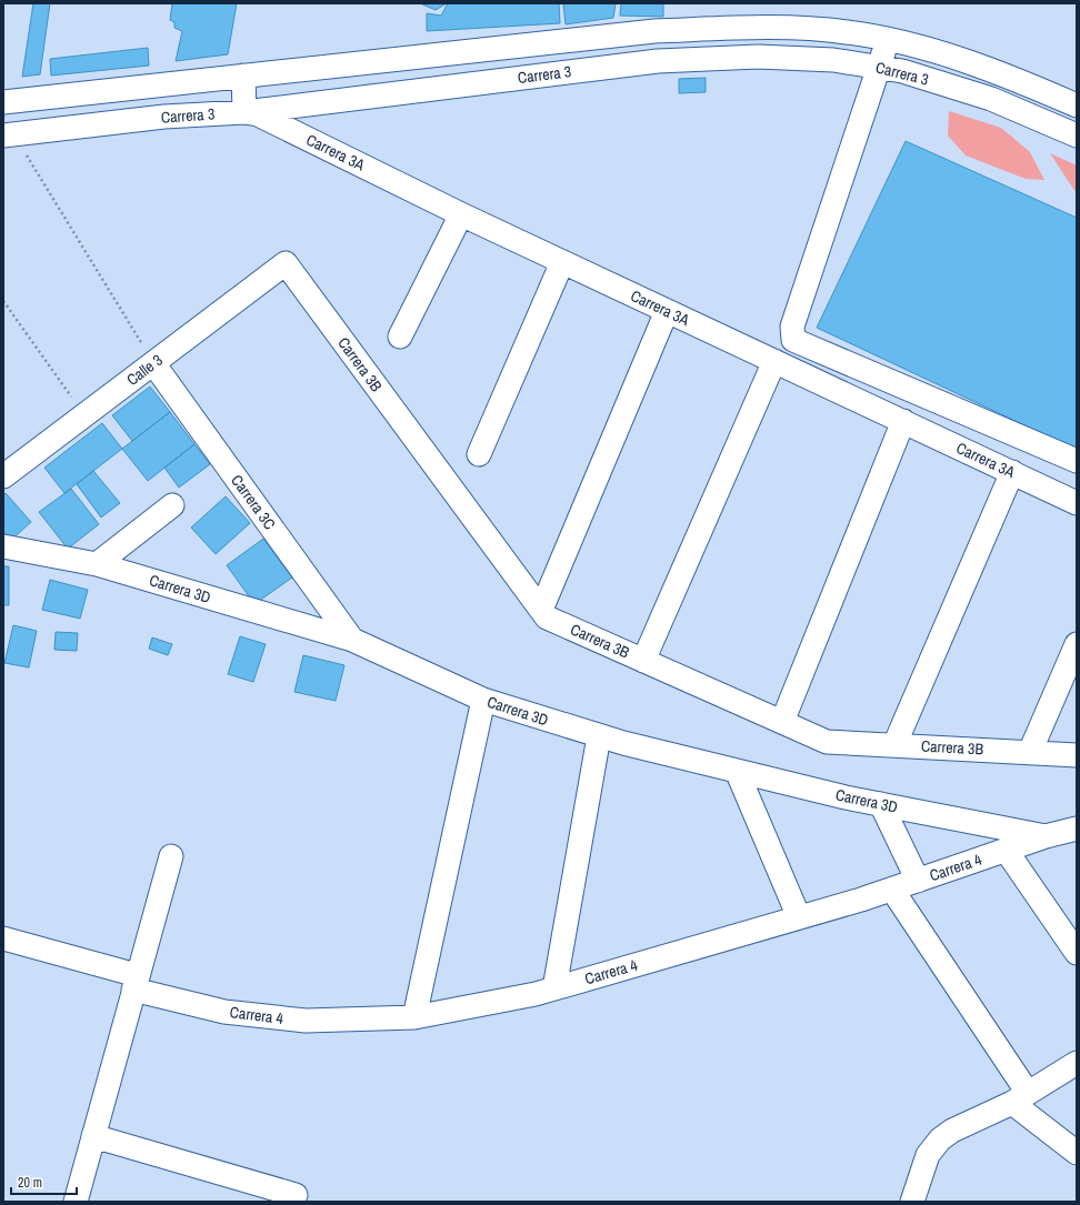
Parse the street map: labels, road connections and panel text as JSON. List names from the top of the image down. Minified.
{"streets":{"street":["Carrera 3","Carrera 3A","Carrera 3B","Calle 3","Carrera 3C","Carrera 3D","Carrera 4"]},"crossings":[["Carrera 3","Carrera 3A"],["Carrera 3B","Calle 3"],["Calle 3","Carrera 3C"],["Carrera 3C","Carrera 3D"],["Carrera 3D","Carrera 4"]],"scale_bar":"20 m"}
